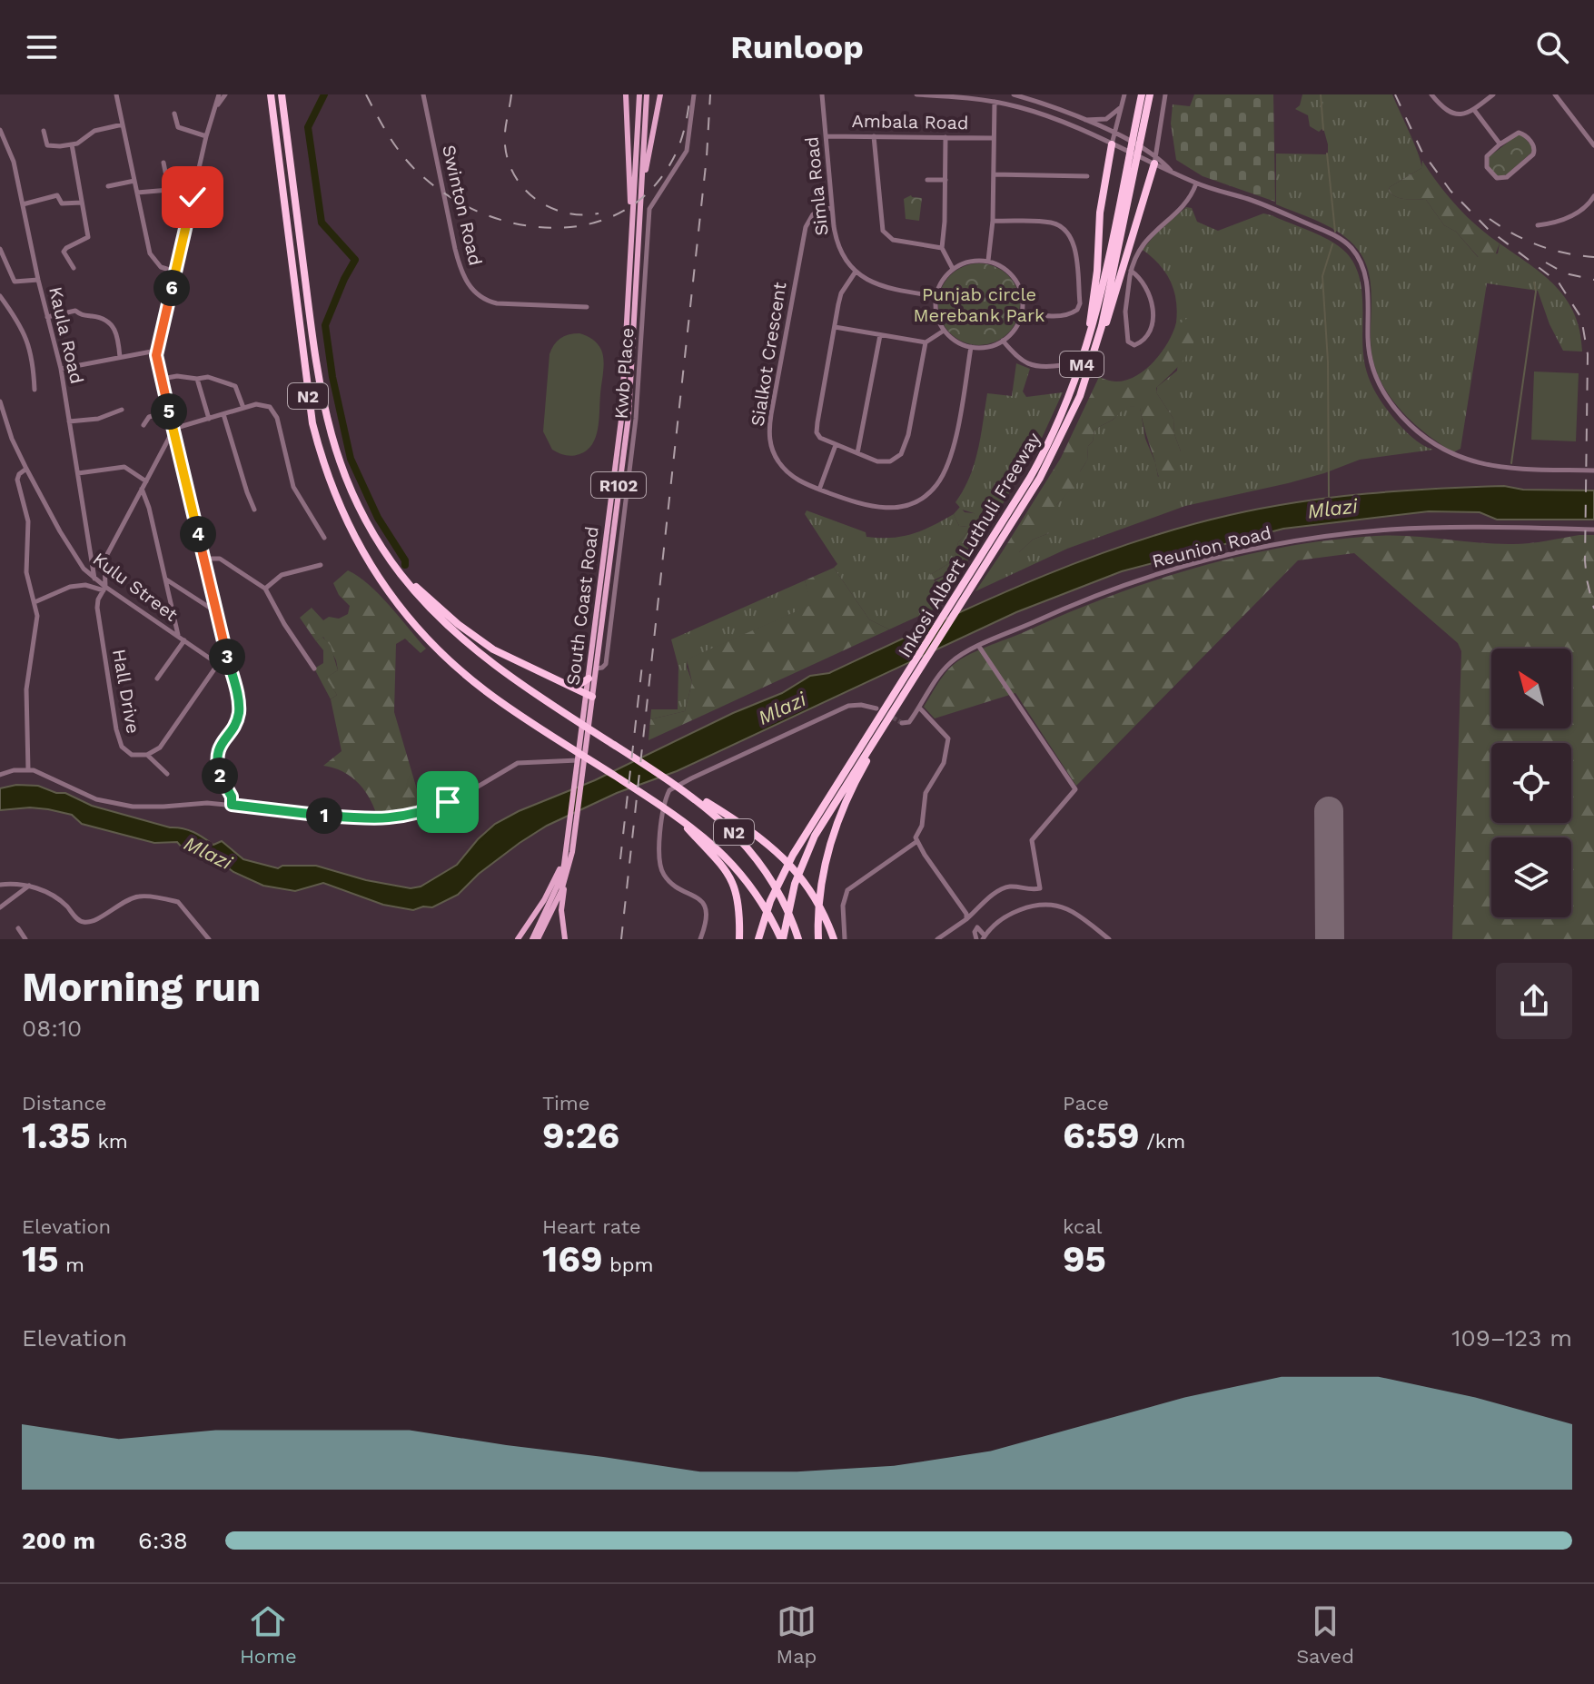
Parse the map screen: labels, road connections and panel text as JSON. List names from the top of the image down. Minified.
{"streets":{"highway":["M4","N2","Inkosi Albert Luthuli Freeway"],"main road":["R102","South Coast Road"],"street":["Ambala Road","Simla Road","Swinton Road","Kaula Road","Sialkot Crescent","Kwb Place","Reunion Road","Kulu Street","Hall Drive"]},"crossings":[["Ambala Road","Simla Road"],["Simla Road","Sialkot Crescent"],["Kaula Road","Kulu Street"],["Kwb Place","South Coast Road"],["N2","Inkosi Albert Luthuli Freeway"],["Kulu Street","Hall Drive"]],"water":["Mlazi"],"parks":["Punjab circle Merebank Park"],"north":"top left","page":{"header":"Runloop","pins":["6","5","4","3","2","1"],"heading":["Morning run","08:10"],"stats":[["Distance","1.35 km"],["Time","9:26"],["Pace","6:59 /km"],["Elevation","15 m"],["Heart rate","169 bpm"],["kcal","95"]],"chart":["Elevation","109–123 m"],"list":[{"name":"200 m","note":"6:38"}],"tabs":["Home","Map","Saved"]}}
